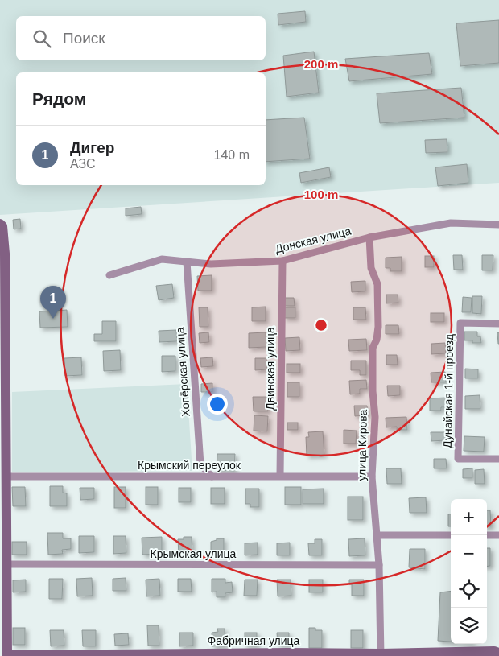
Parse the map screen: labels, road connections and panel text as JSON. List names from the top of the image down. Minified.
{"streets":{"main road":["Фабричная улица"],"street":["Донская улица","Двинская улица","Хопёрская улица","Дунайская 1-й проезд","улица Кирова","Крымский переулок","Крымская улица"]},"crossings":[["Донская улица","Двинская улица"],["Донская улица","Хопёрская улица"],["Донская улица","улица Кирова"],["Двинская улица","Крымский переулок"],["Хопёрская улица","Крымский переулок"],["улица Кирова","Крымский переулок"],["улица Кирова","Крымская улица"],["улица Кирова","Фабричная улица"]],"page":{"search":"Поиск","heading":"Рядом","list":[{"mark":"1","name":"Дигер","note":"АЗС","value":"140 m"}],"pins":"1","map_buttons":["+","−"]},"rings":["200 m","100 m"]}
